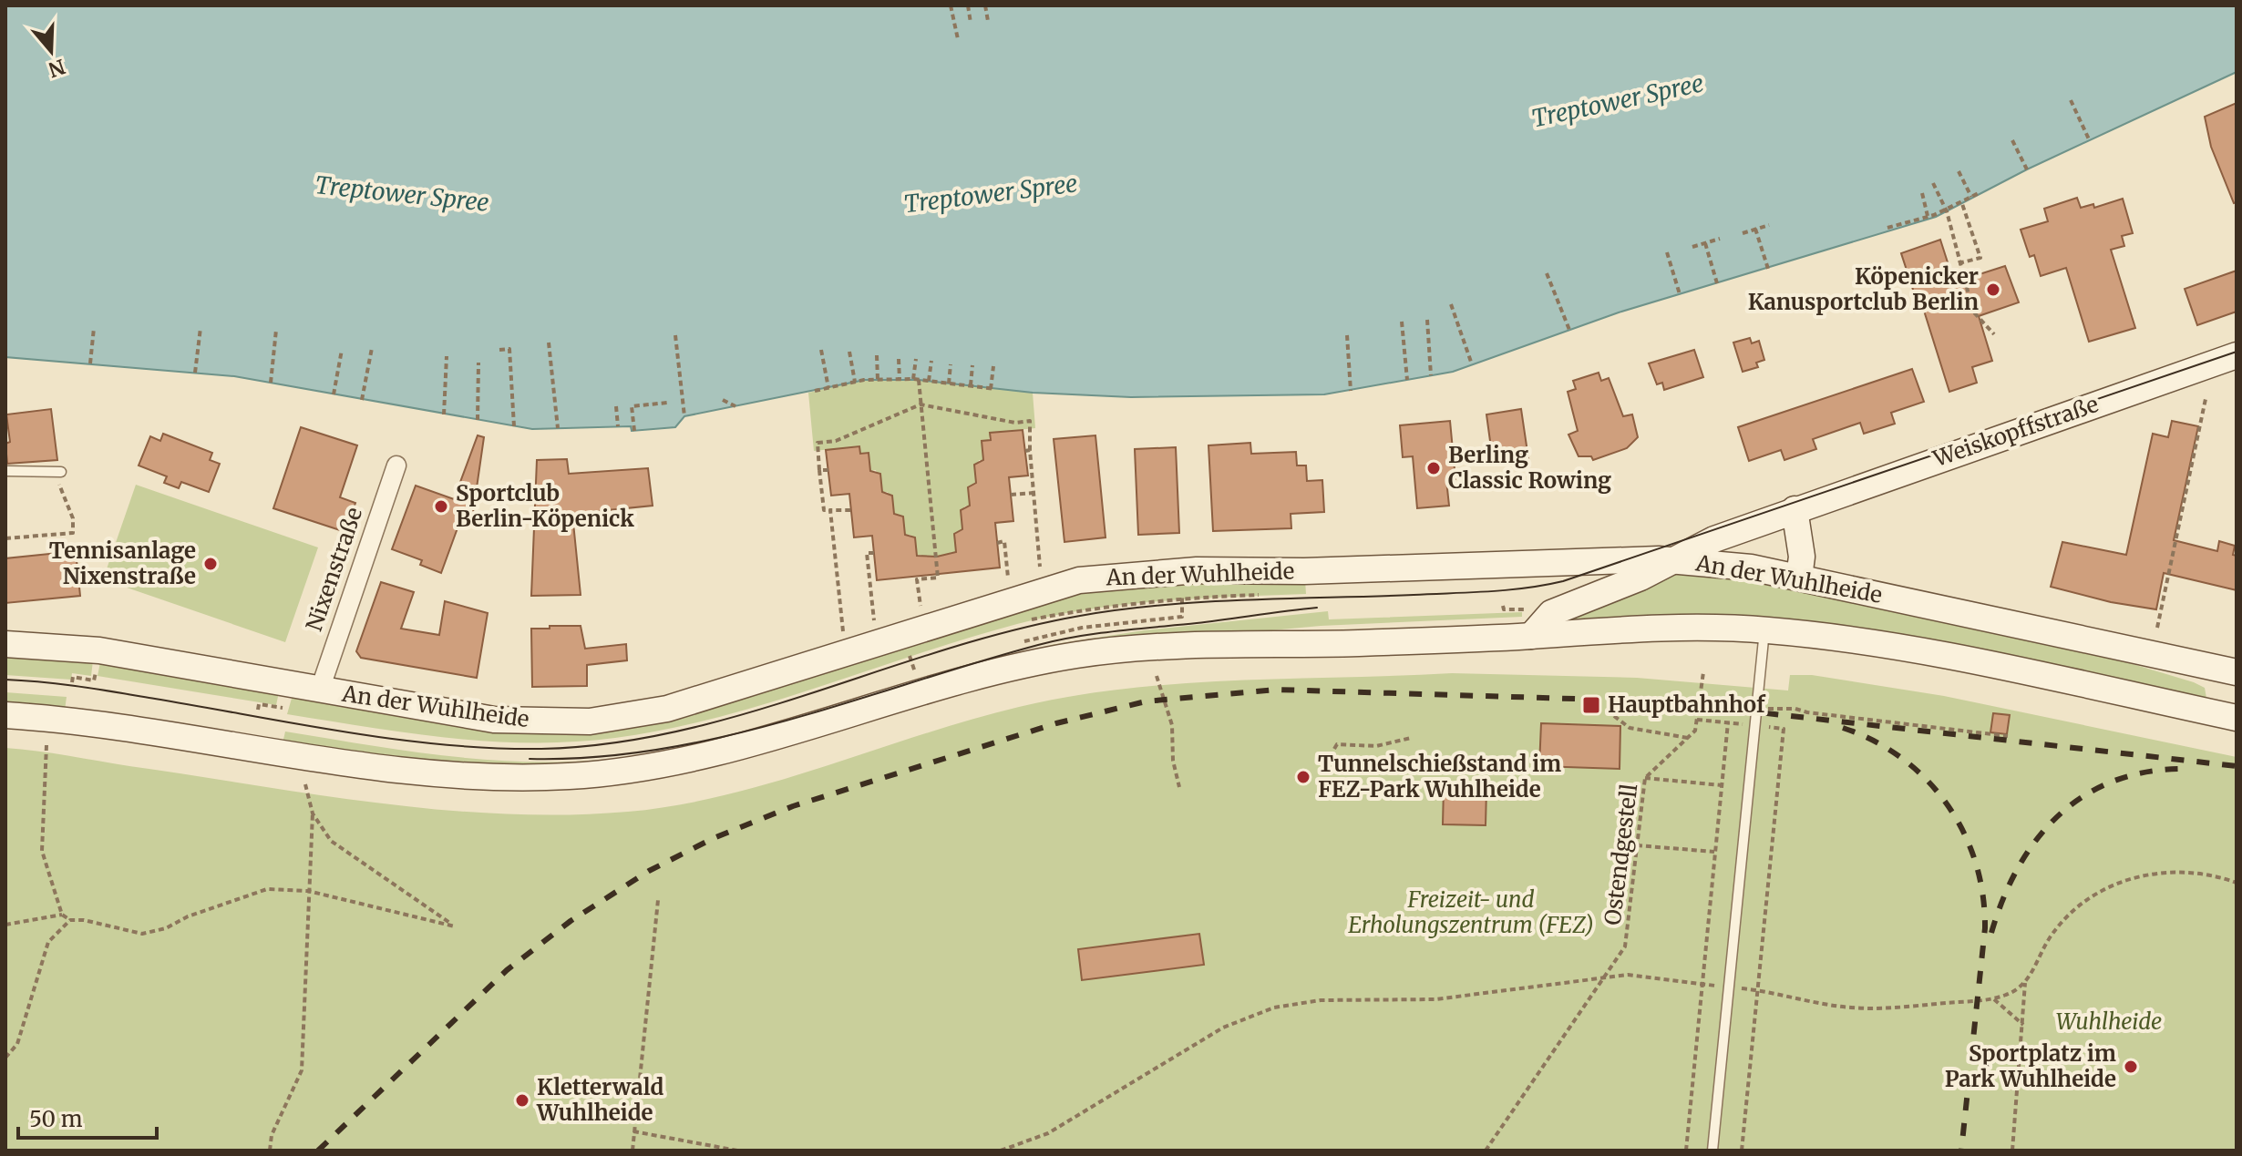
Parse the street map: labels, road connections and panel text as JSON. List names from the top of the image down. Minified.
{"streets":{"main road":["Weiskopffstraße","An der Wuhlheide"],"street":["Nixenstraße"],"path":["Ostendgestell"]},"crossings":[["Weiskopffstraße","An der Wuhlheide"],["Nixenstraße","An der Wuhlheide"]],"water":["Treptower Spree"],"parks":["Freizeit- und Erholungszentrum (FEZ)","Wuhlheide"],"places":{"other":["Köpenicker Kanusportclub Berlin","Berling Classic Rowing","Sportclub Berlin-Köpenick","Tennisanlage Nixenstraße","Tunnelschießstand im FEZ-Park Wuhlheide","Sportplatz im Park Wuhlheide","Kletterwald Wuhlheide"],"transit":["Hauptbahnhof"]},"scale_bar":"50 m","north":"bottom"}
